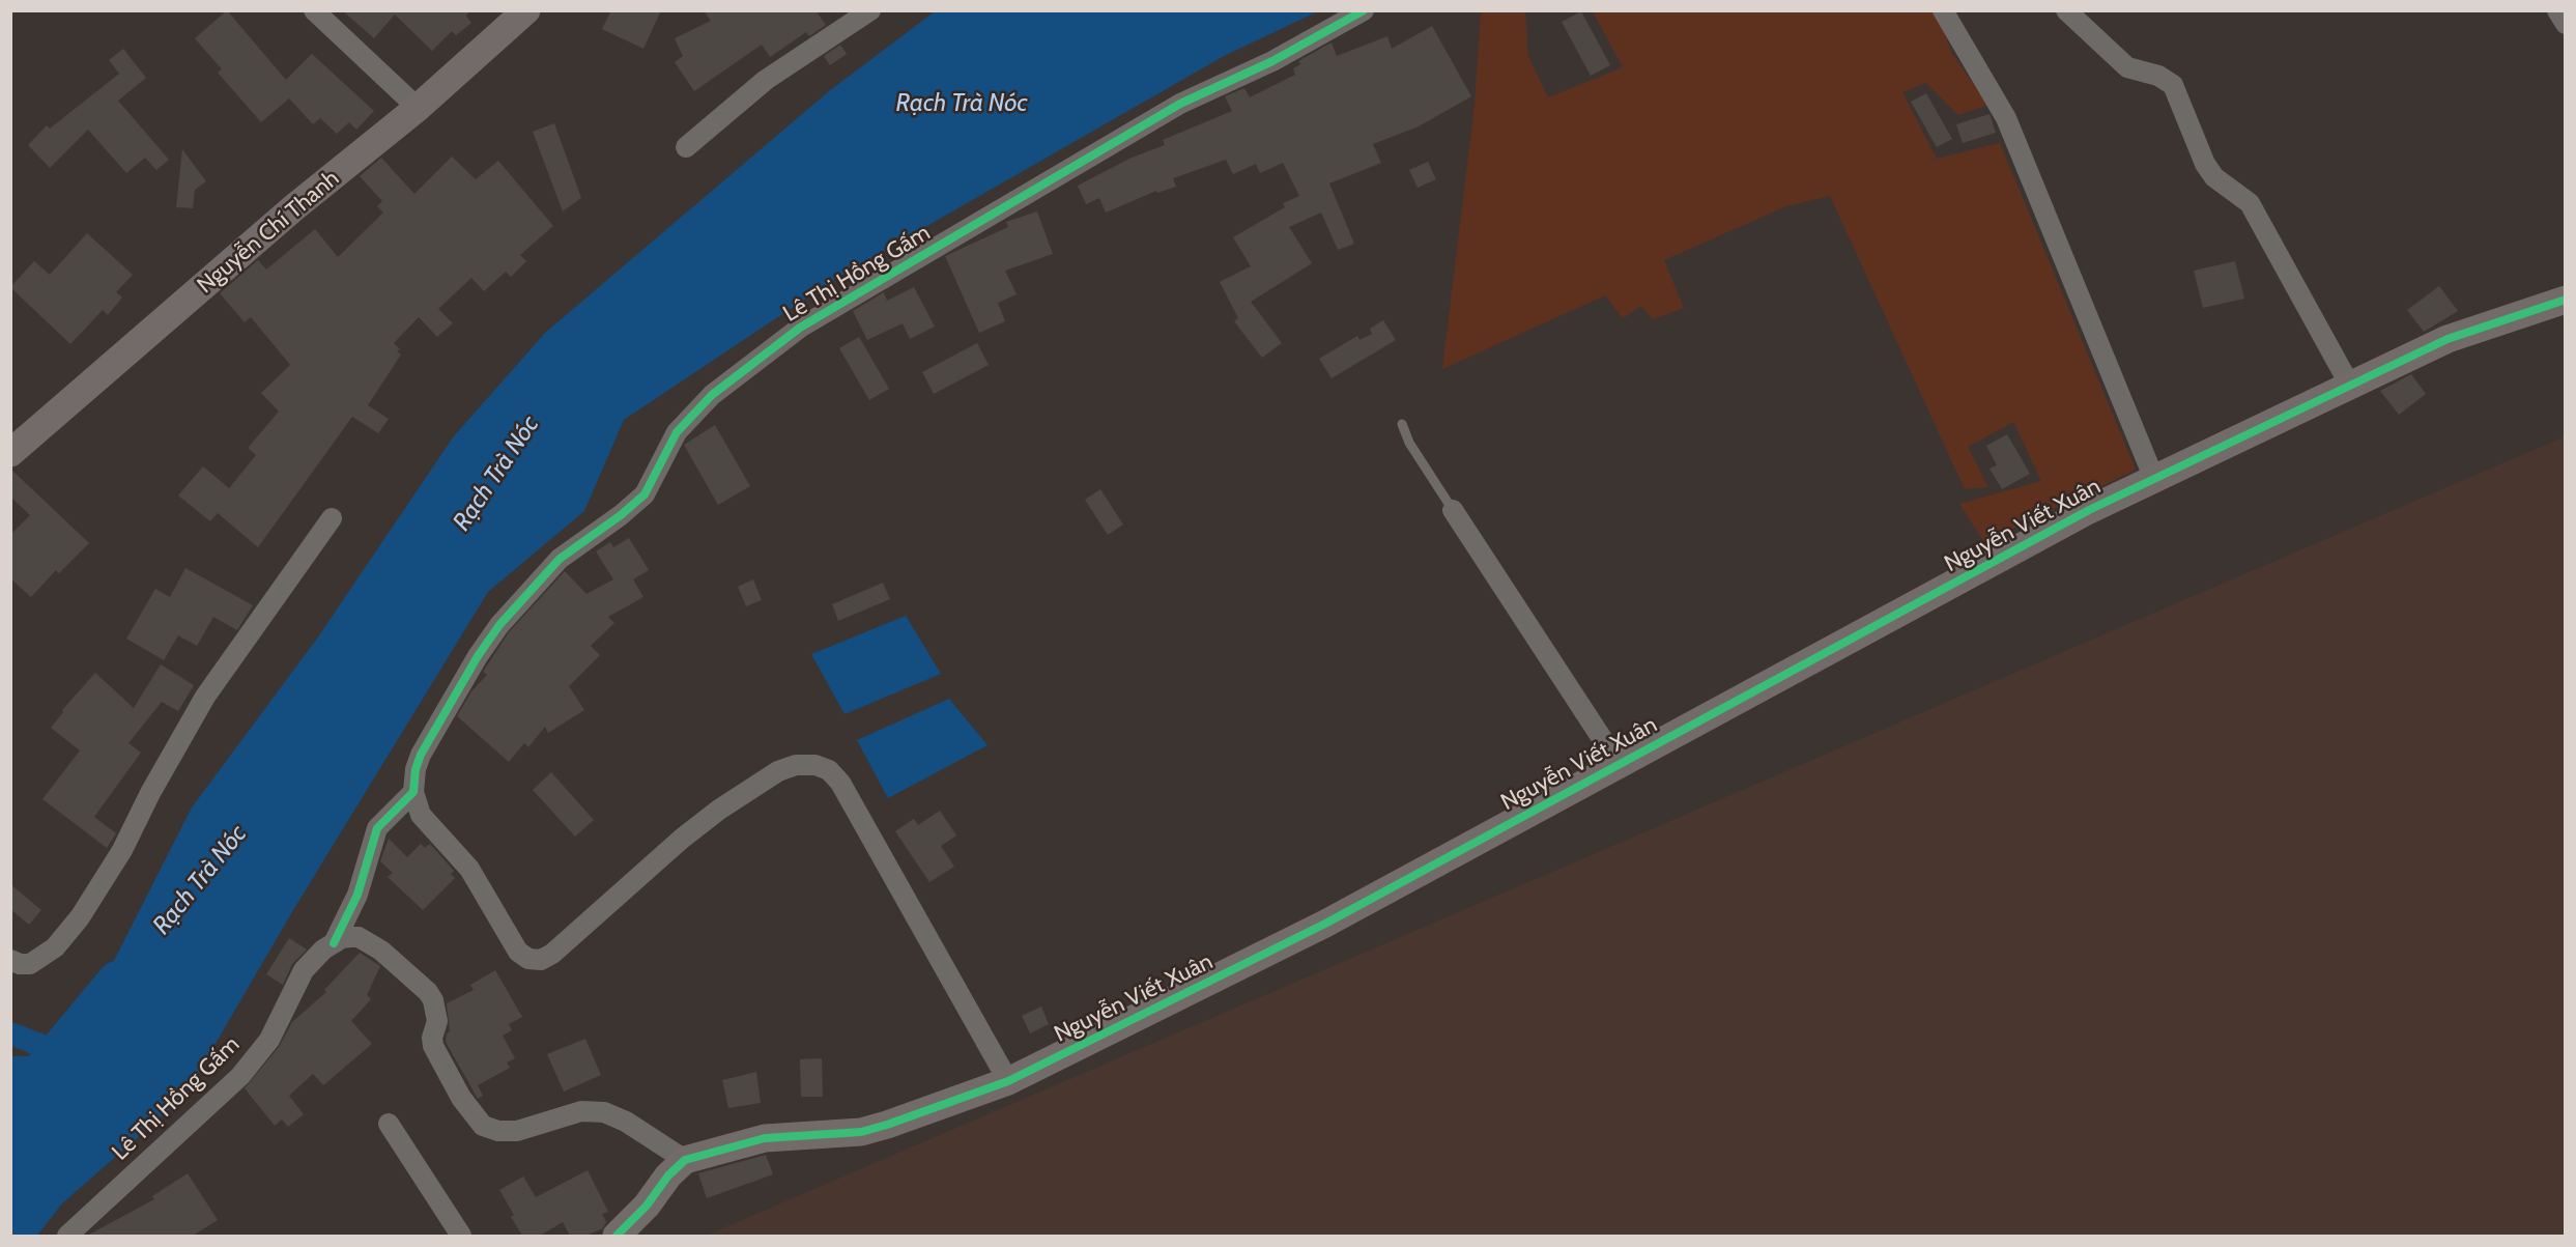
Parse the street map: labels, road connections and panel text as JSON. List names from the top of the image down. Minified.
{"streets":{"street":["Nguyễn Chí Thanh","Lê Thị Hồng Gấm","Nguyễn Viết Xuân"]},"water":["Rạch Trà Nóc"]}
